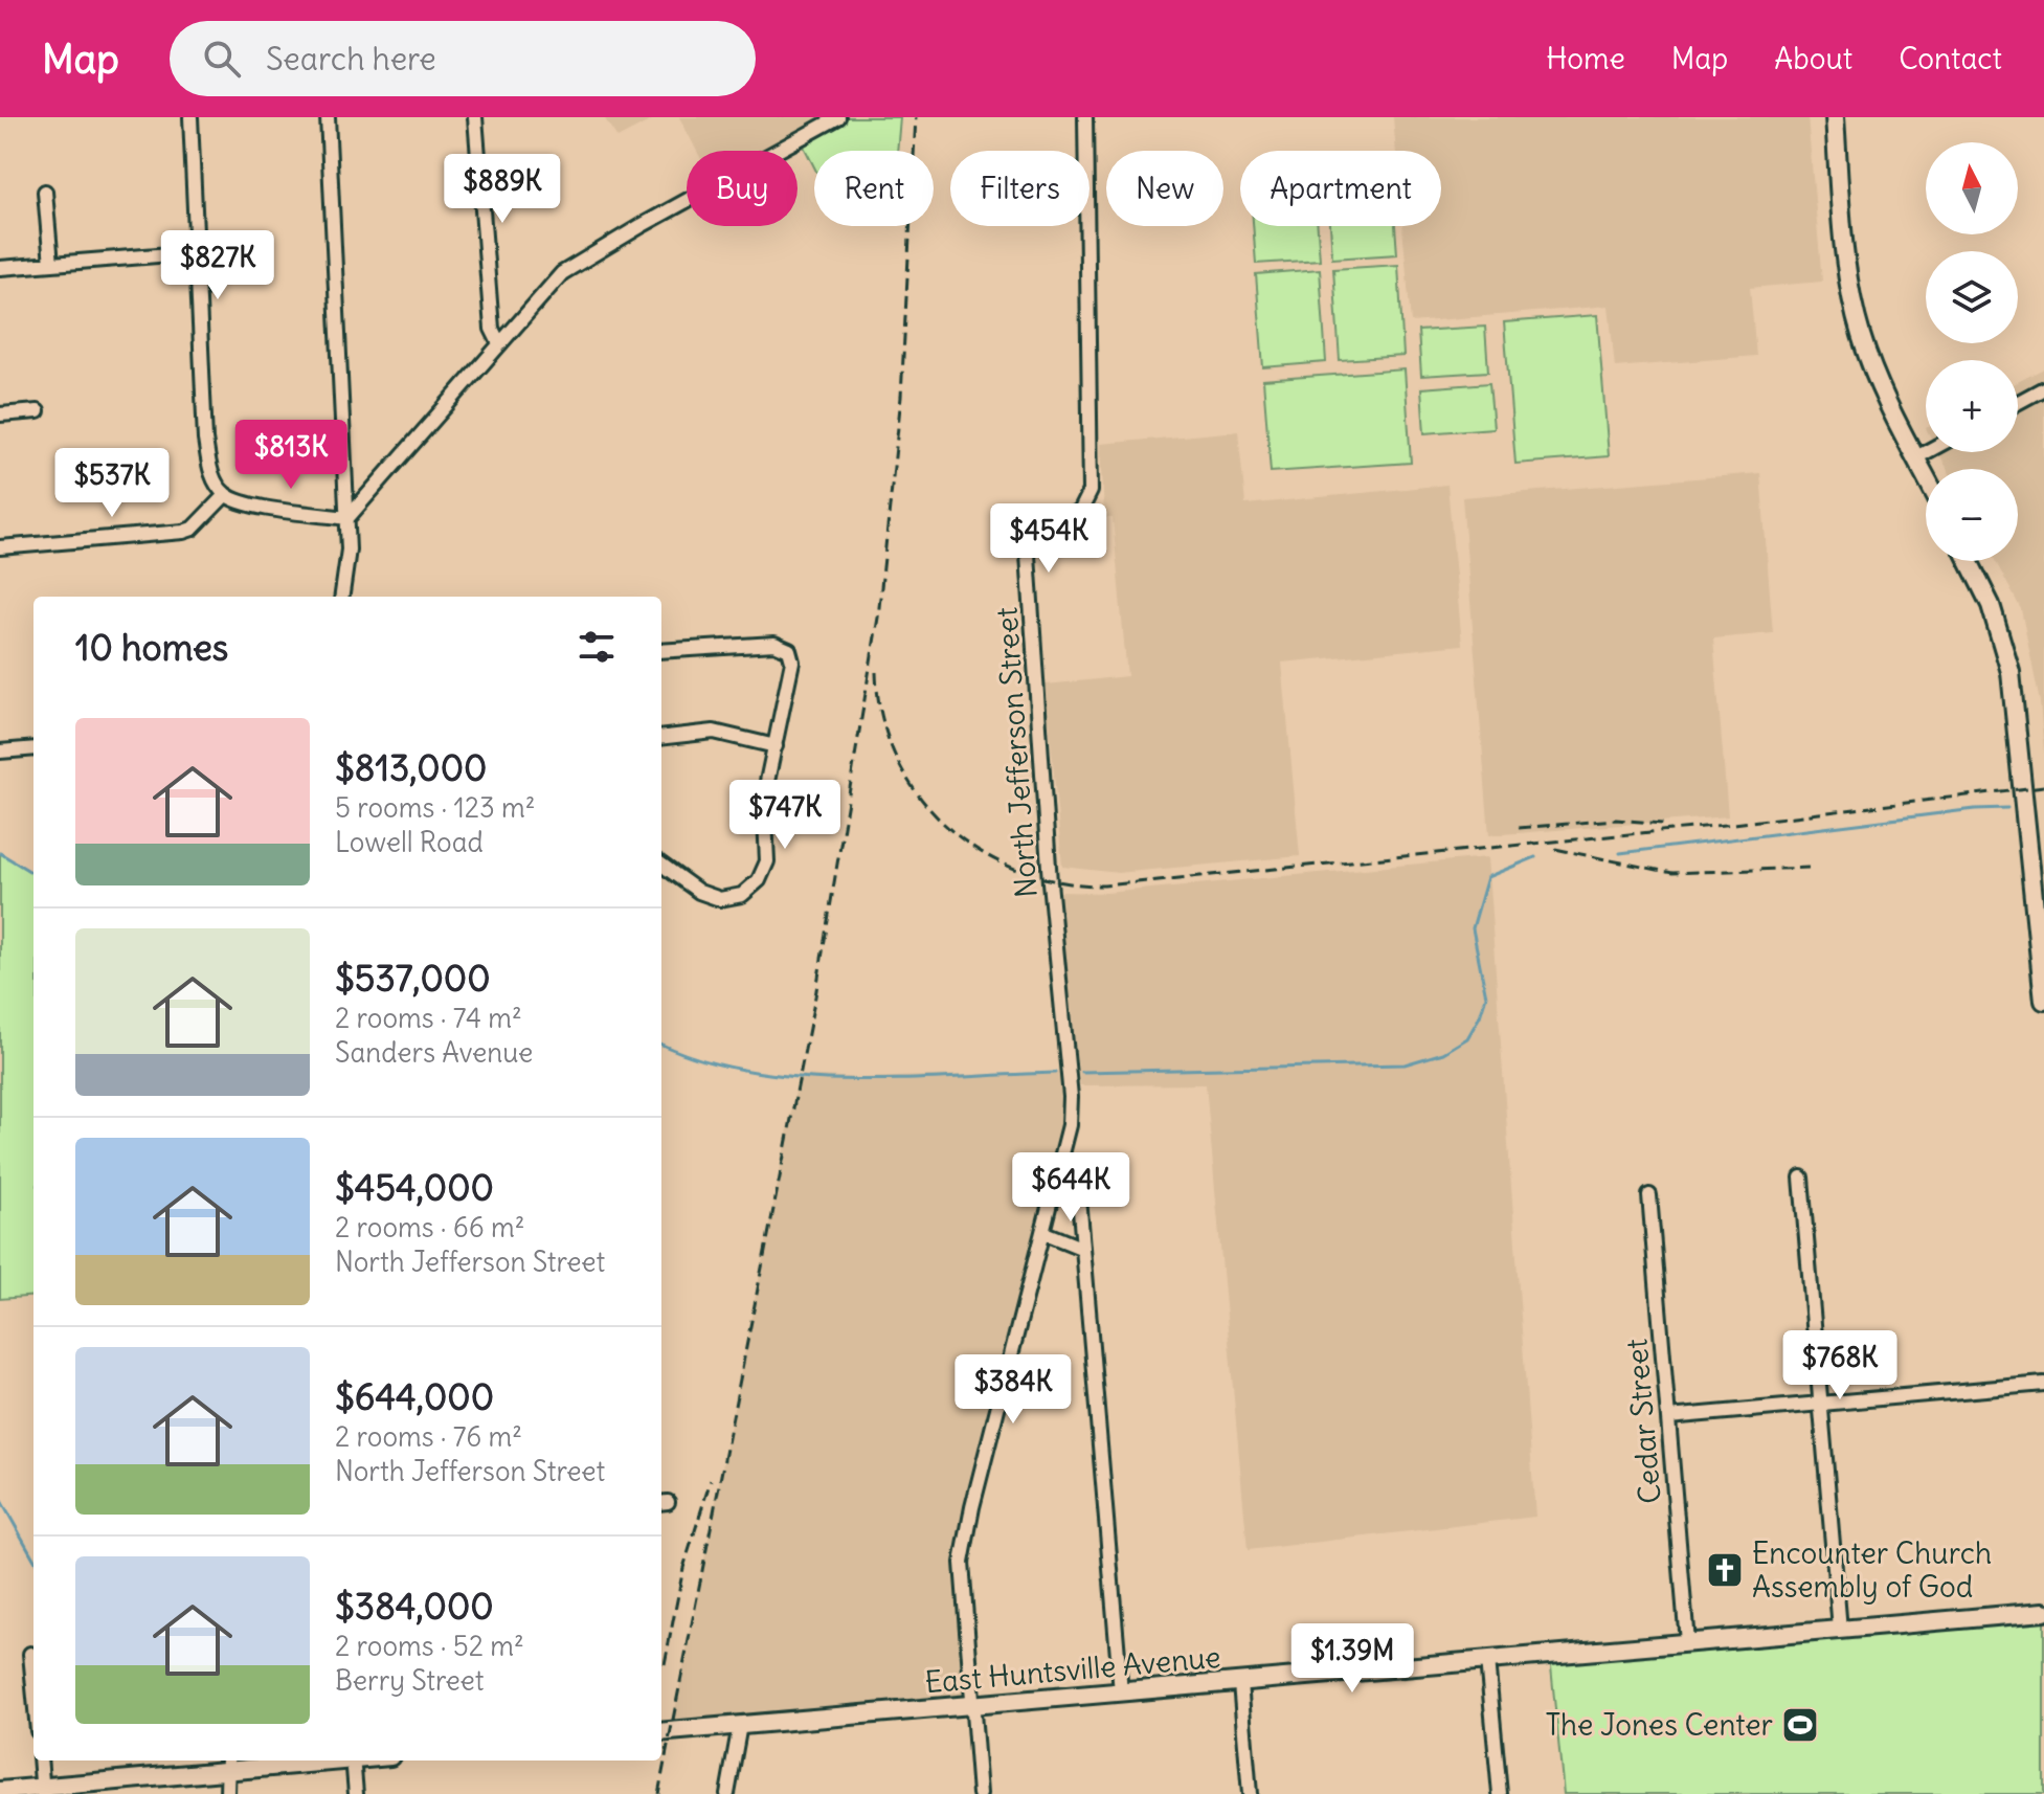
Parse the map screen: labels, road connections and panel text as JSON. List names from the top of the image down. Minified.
{"streets":{"main road":["East Huntsville Avenue"],"street":["North Jefferson Street","Cedar Street"]},"crossings":[["North Jefferson Street","East Huntsville Avenue"],["Cedar Street","East Huntsville Avenue"]],"places":{"church":["Encounter Church Assembly of God"],"sports":["The Jones Center"]},"north":"top","page":{"header":"Map","search":"Search here","nav":["Home","Map","About","Contact"],"map_buttons":["+","−"],"chip":["Buy","Rent","Filters","New","Apartment"],"price":["$889K","$827K","$813K","$537K","$454K","$747K","$644K","$768K","$384K","$1.39M"],"heading":"10 homes","list":[{"name":"$813,000","note":"5 rooms · 123 m² · Lowell Road"},{"name":"$537,000","note":"2 rooms · 74 m² · Sanders Avenue"},{"name":"$454,000","note":"2 rooms · 66 m² · North Jefferson Street"},{"name":"$644,000","note":"2 rooms · 76 m² · North Jefferson Street"},{"name":"$384,000","note":"2 rooms · 52 m² · Berry Street"}]}}
